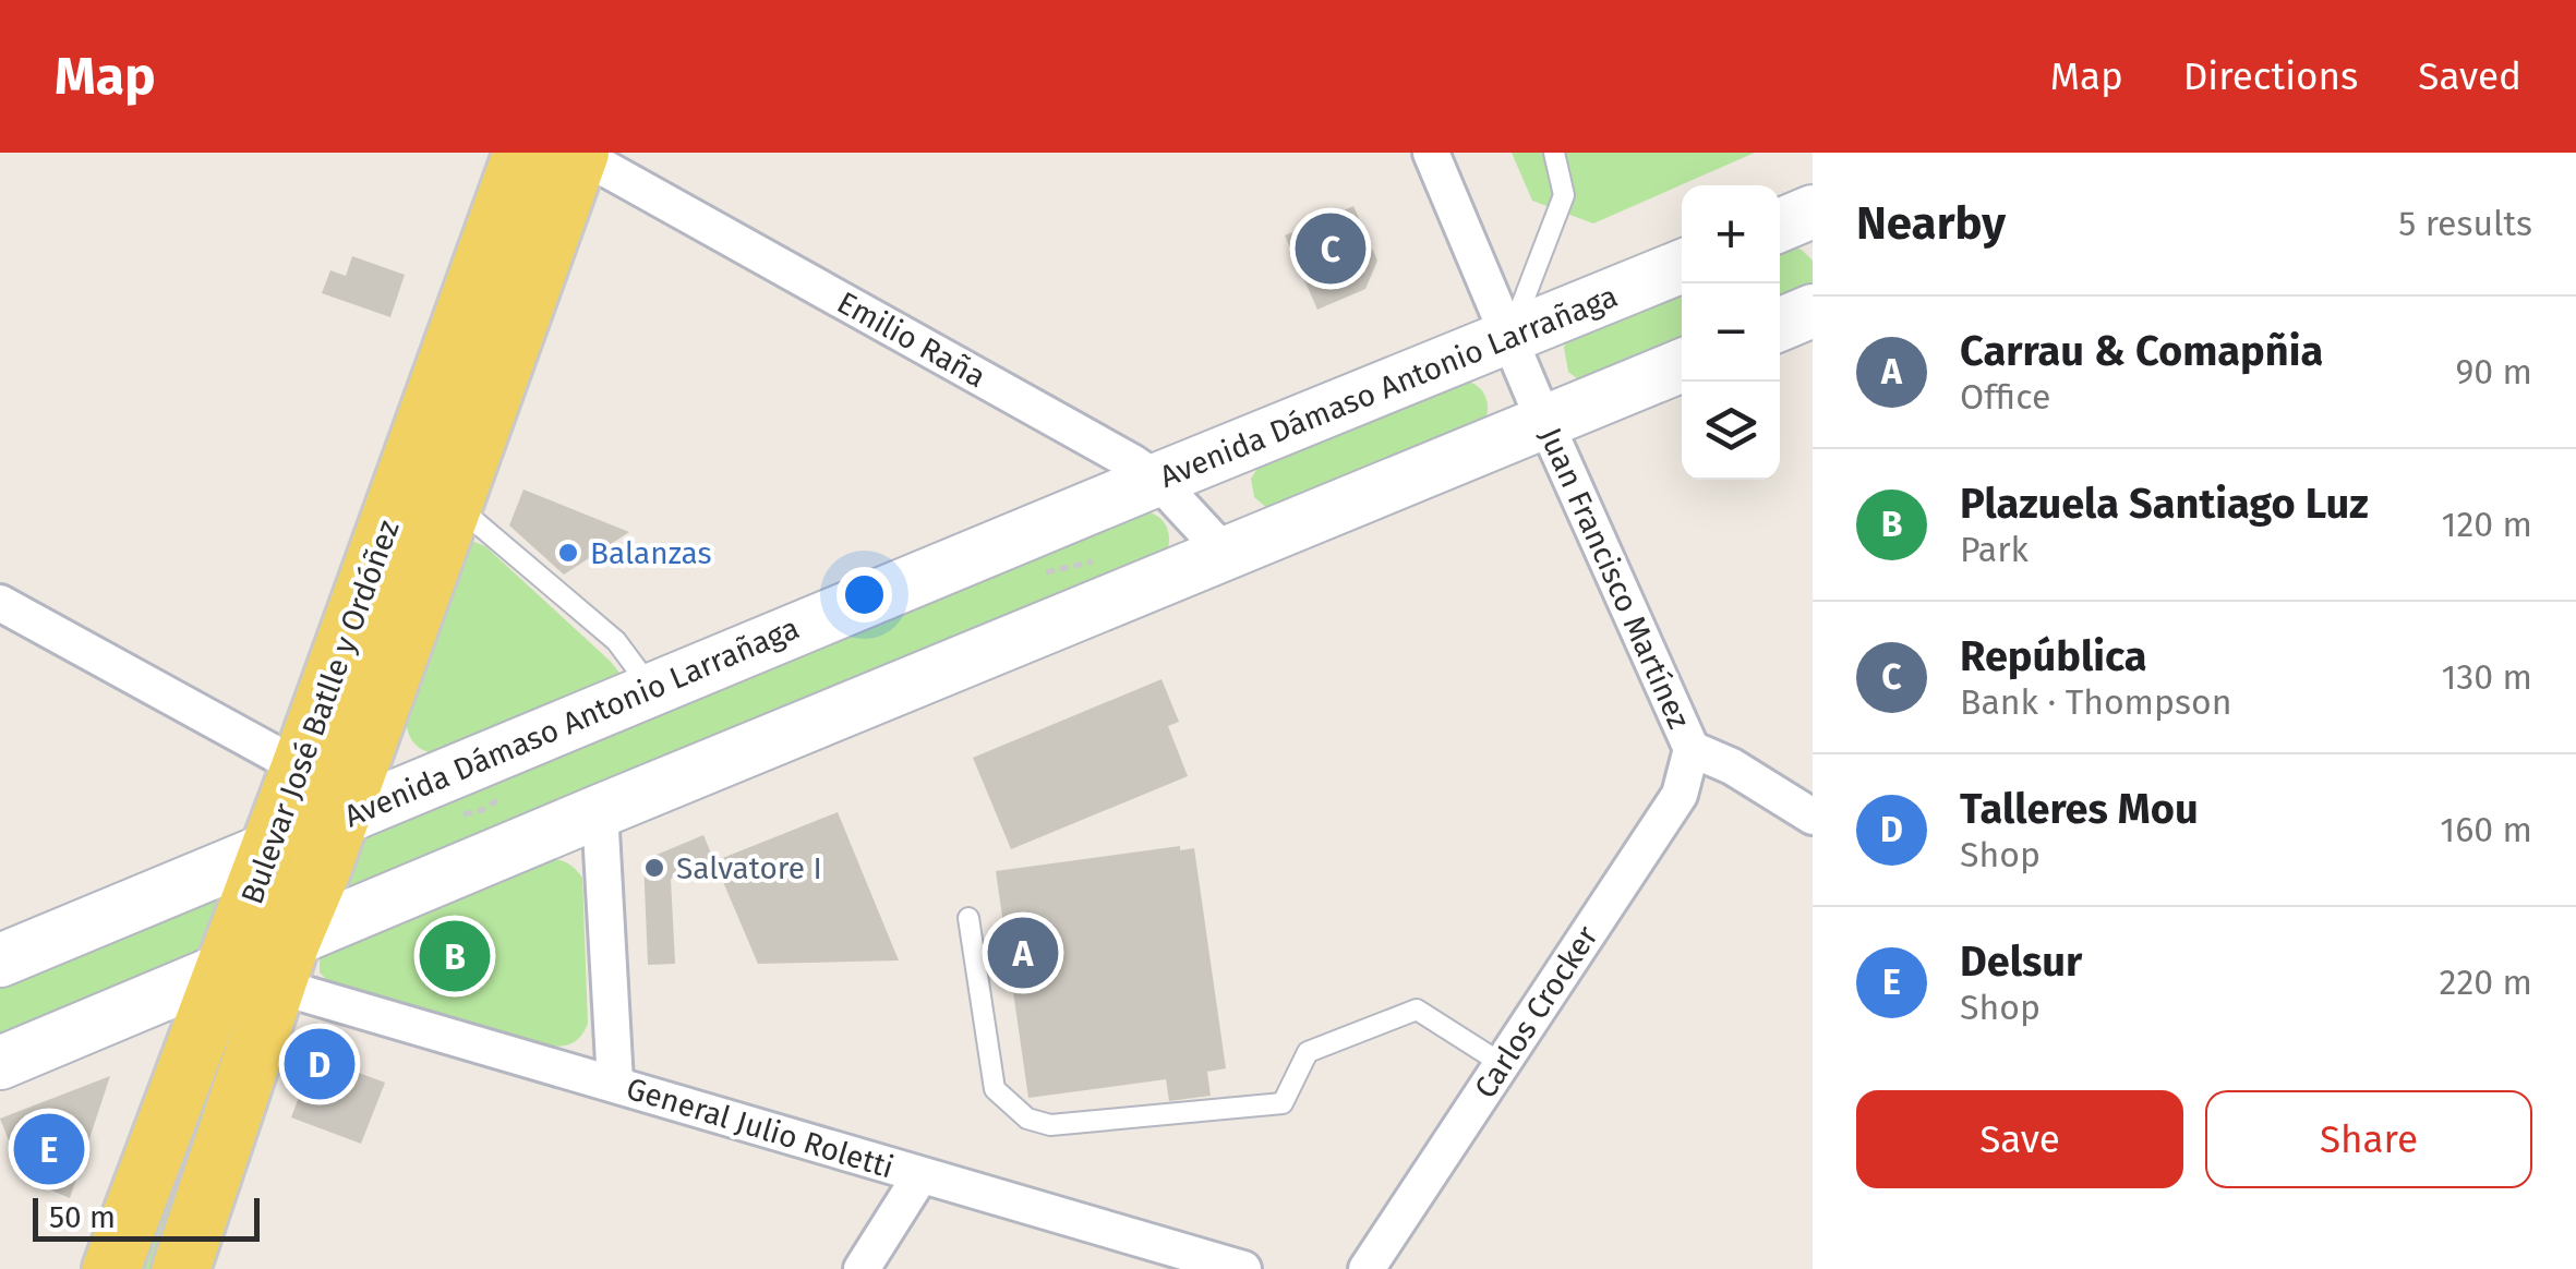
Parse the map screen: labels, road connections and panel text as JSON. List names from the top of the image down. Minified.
{"streets":{"main road":["Bulevar José Batlle y Ordóñez"],"street":["Emilio Raña","Avenida Dámaso Antonio Larrañaga","Juan Francisco Martínez","Carlos Crocker","General Julio Roletti"]},"crossings":[["Emilio Raña","Avenida Dámaso Antonio Larrañaga"],["Emilio Raña","Bulevar José Batlle y Ordóñez"],["Avenida Dámaso Antonio Larrañaga","Juan Francisco Martínez"],["Avenida Dámaso Antonio Larrañaga","Bulevar José Batlle y Ordóñez"],["Juan Francisco Martínez","Carlos Crocker"],["Bulevar José Batlle y Ordóñez","General Julio Roletti"]],"places":["Balanzas","Salvatore I"],"scale_bar":"50 m","page":{"header":"Map","nav":["Map","Directions","Saved"],"heading":["Nearby","5 results"],"map_buttons":["+","−"],"pins":["C","A","B","D","E"],"list":[{"mark":"A","name":"Carrau & Comapñia","note":"Office","value":"90 m"},{"mark":"B","name":"Plazuela Santiago Luz","note":"Park","value":"120 m"},{"mark":"C","name":"República","note":"Bank · Thompson","value":"130 m"},{"mark":"D","name":"Talleres Mou","note":"Shop","value":"160 m"},{"mark":"E","name":"Delsur","note":"Shop","value":"220 m"}],"buttons":["Save","Share"],"scale":"50 m"}}
